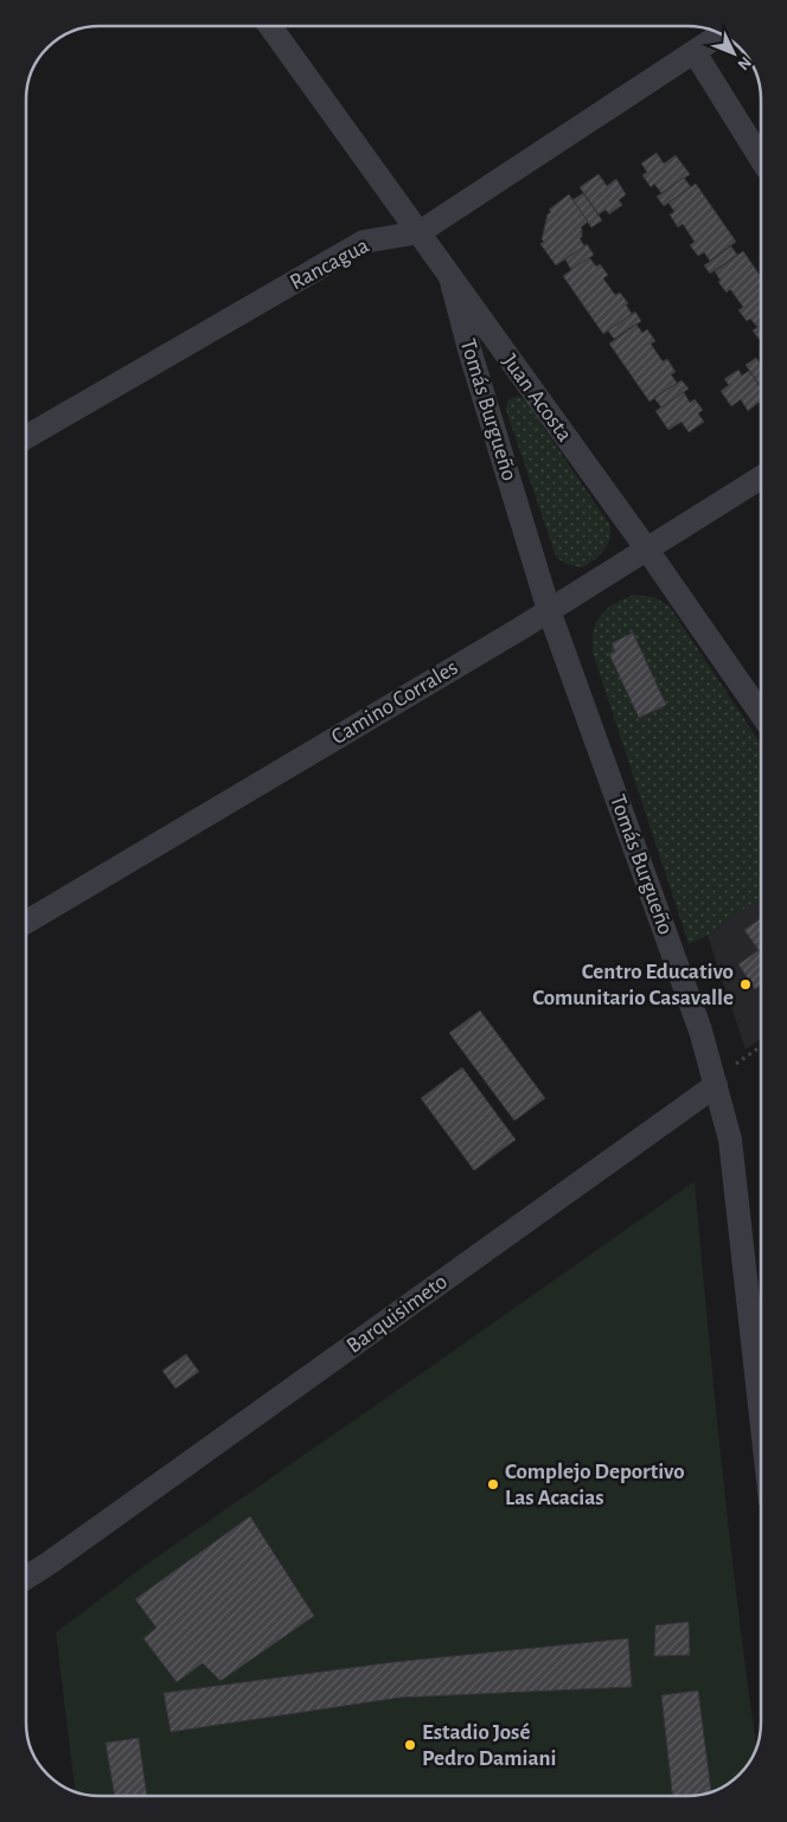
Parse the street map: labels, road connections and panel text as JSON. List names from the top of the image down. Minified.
{"streets":{"street":["Rancagua","Juan Acosta","Tomás Burgueño","Camino Corrales","Barquisimeto"]},"crossings":[["Rancagua","Juan Acosta"],["Juan Acosta","Tomás Burgueño"],["Juan Acosta","Camino Corrales"],["Tomás Burgueño","Camino Corrales"],["Tomás Burgueño","Barquisimeto"]],"places":["Centro Educativo Comunitario Casavalle","Complejo Deportivo Las Acacias","Estadio José Pedro Damiani"],"north":"bottom right"}
